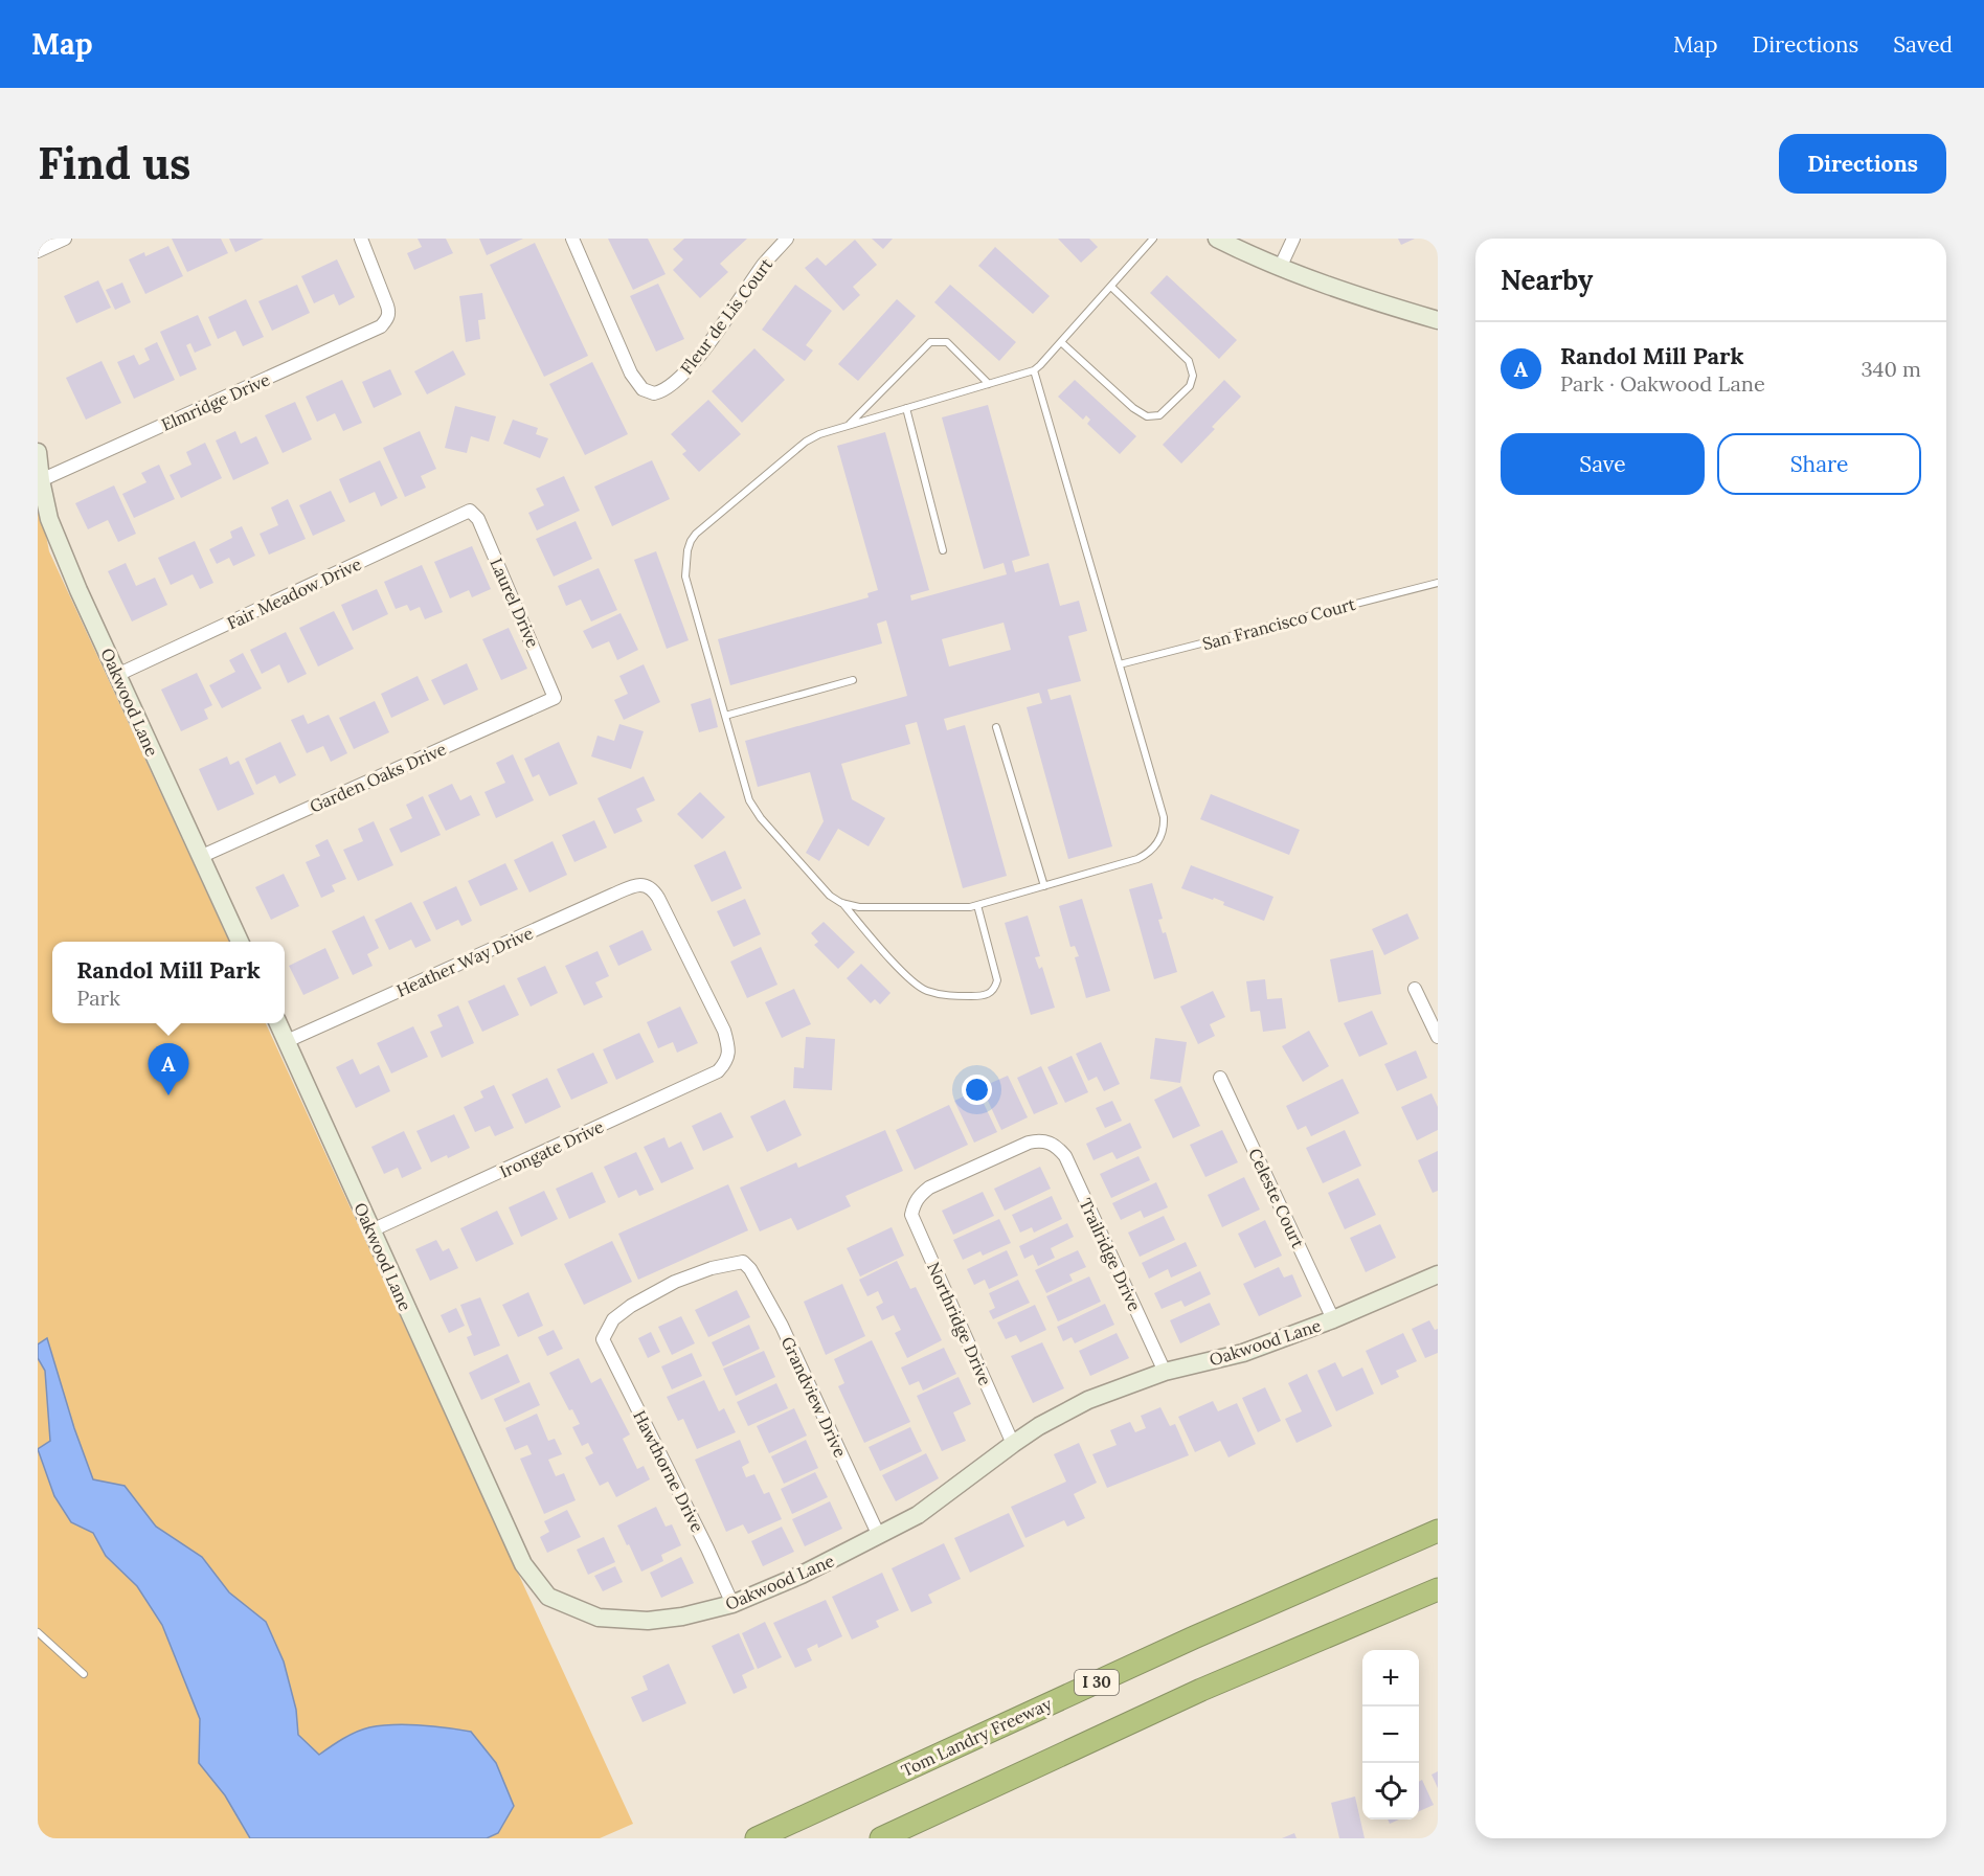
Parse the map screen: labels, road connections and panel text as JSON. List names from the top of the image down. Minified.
{"streets":{"highway":["I 30","Tom Landry Freeway"],"street":["Fleur de Lis Court","Elmridge Drive","Fair Meadow Drive","Laurel Drive","Oakwood Lane","Garden Oaks Drive","Heather Way Drive","Irongate Drive","Celeste Court","Trailridge Drive","Northridge Drive","Grandview Drive","Hawthorne Drive"],"lane":["San Francisco Court"]},"crossings":[["Elmridge Drive","Oakwood Lane"],["Fair Meadow Drive","Laurel Drive"],["Fair Meadow Drive","Oakwood Lane"],["Laurel Drive","Garden Oaks Drive"],["Oakwood Lane","Garden Oaks Drive"],["Oakwood Lane","Heather Way Drive"],["Oakwood Lane","Irongate Drive"],["Oakwood Lane","Celeste Court"],["Oakwood Lane","Trailridge Drive"],["Oakwood Lane","Northridge Drive"],["Oakwood Lane","Grandview Drive"],["Oakwood Lane","Hawthorne Drive"],["Heather Way Drive","Irongate Drive"],["Trailridge Drive","Northridge Drive"],["Grandview Drive","Hawthorne Drive"]],"page":{"header":"Map","nav":["Map","Directions","Saved"],"buttons":["Directions",["Save","Share"]],"title":"Find us","heading":"Nearby","list":[{"mark":"A","name":"Randol Mill Park","note":"Park · Oakwood Lane","value":"340 m"}],"popup":["Randol Mill Park","Park"],"pins":"A","map_buttons":["+","−"]}}
